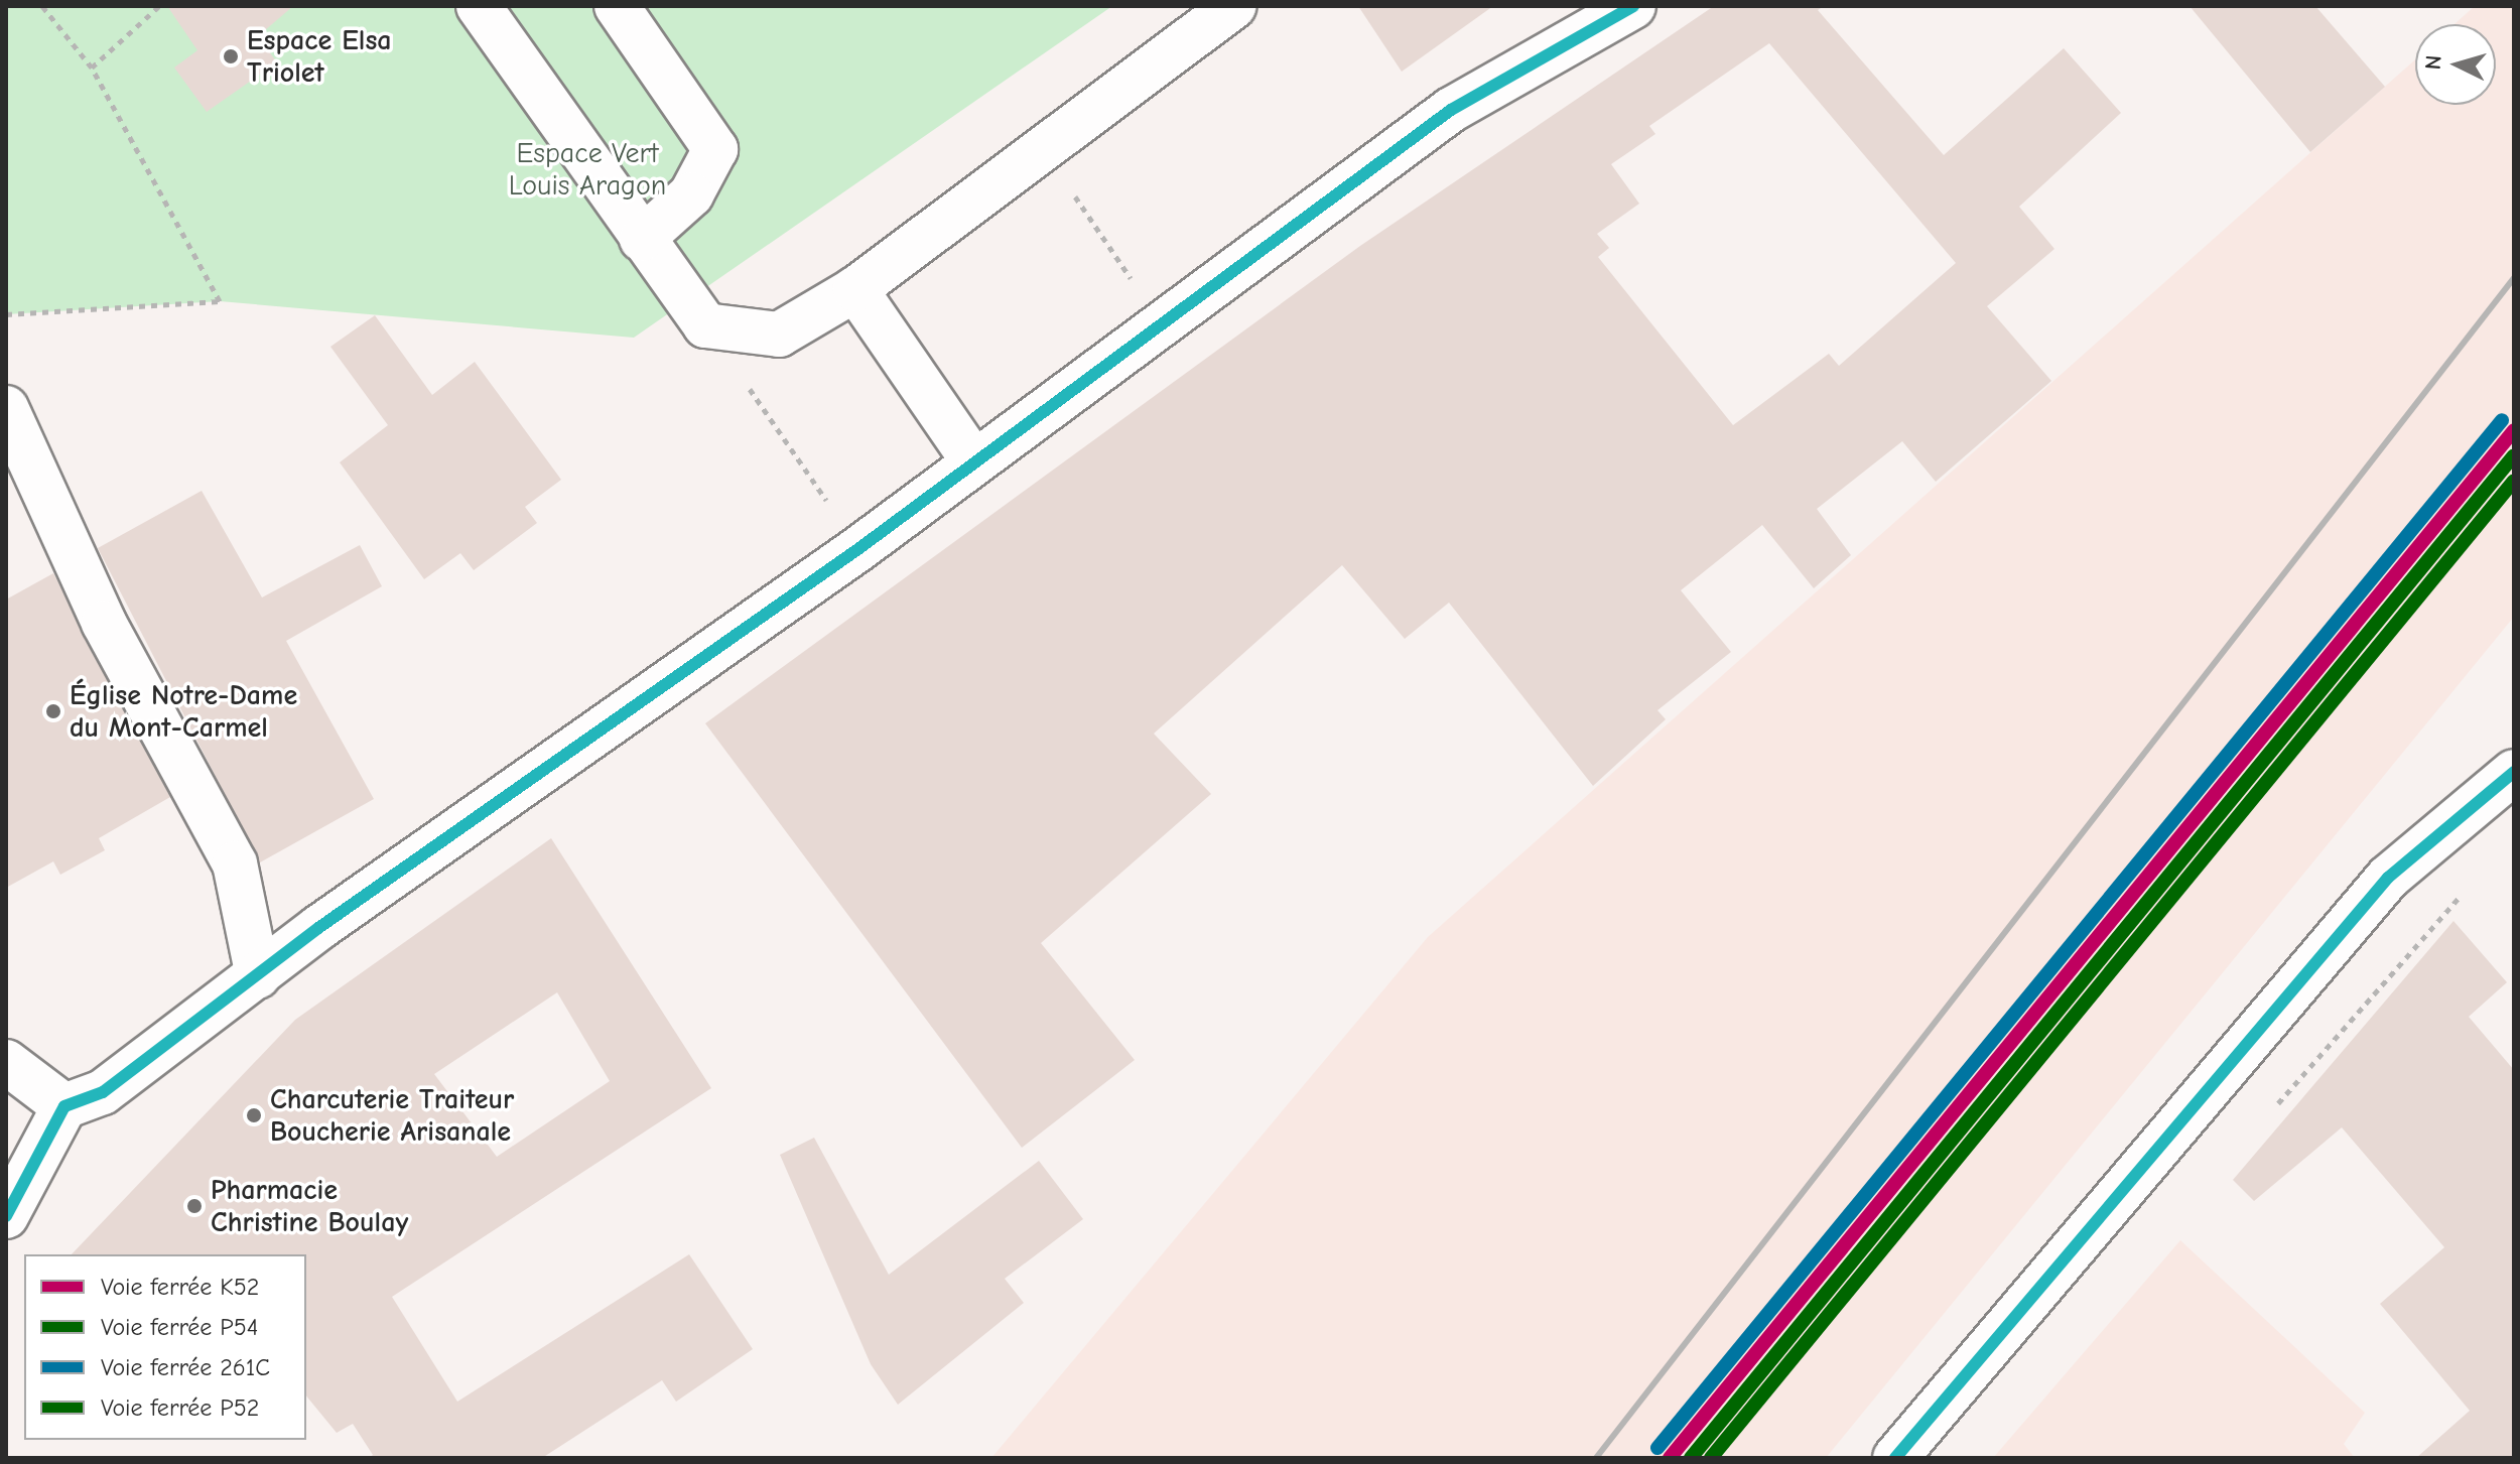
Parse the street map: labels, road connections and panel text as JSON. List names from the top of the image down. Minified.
{"parks":["Espace Vert Louis Aragon"],"places":["Espace Elsa Triolet","Église Notre-Dame du Mont-Carmel","Charcuterie Traiteur Boucherie Arisanale","Pharmacie Christine Boulay"],"lines":["rail line 261C","rail line K52","rail line P54","rail line P52"],"legend":["Voie ferrée K52","Voie ferrée P54","Voie ferrée 261C","Voie ferrée P52"],"north":"left"}
